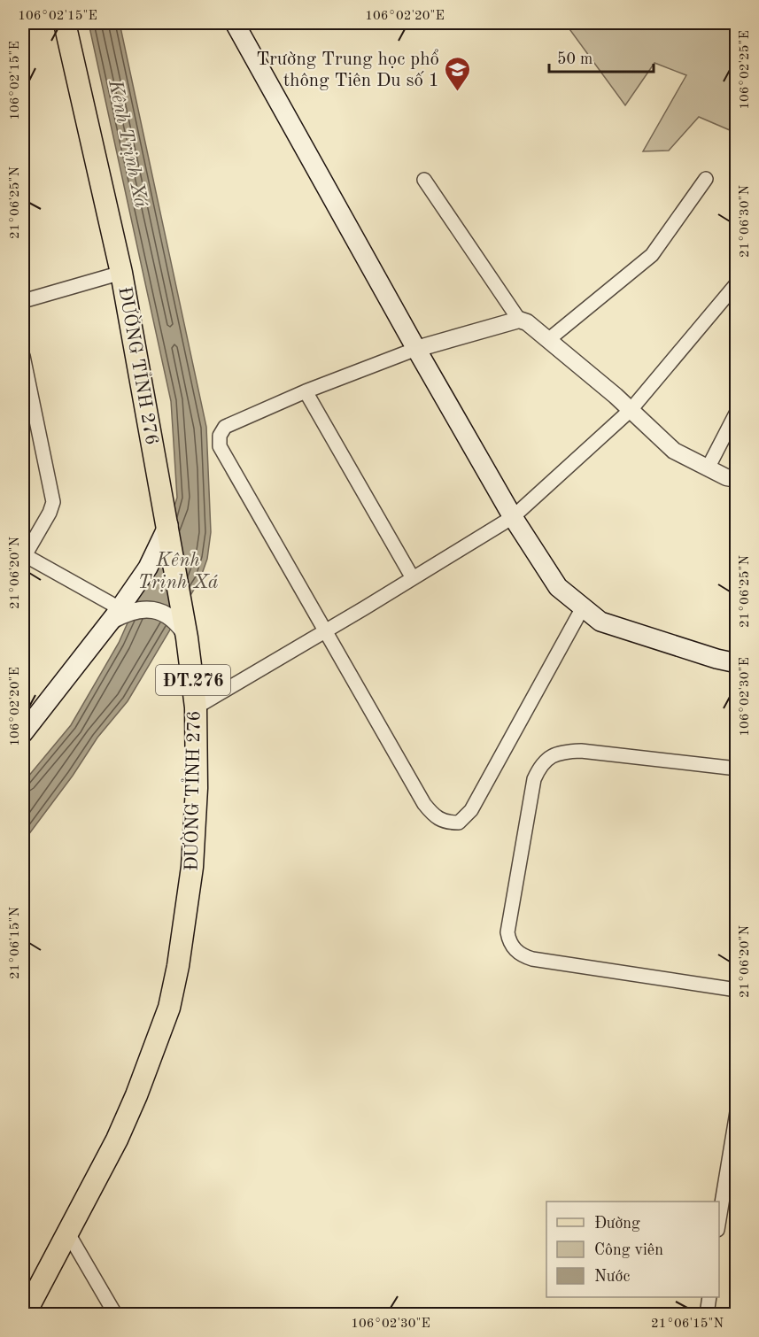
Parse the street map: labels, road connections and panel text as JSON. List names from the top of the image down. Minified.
{"streets":{"main road":["ĐƯỜNG TỈNH 276","ĐT.276"]},"water":["Kênh Trịnh Xá"],"places":{"school or university":["Trường Trung học phổ thông Tiên Du số 1"]},"legend":["Đường","Công viên","Nước"],"scale_bar":"50 m","coordinates":["106°02'15\"E","106°02'20\"E","106°02'25\"E","21°06'25\"N","21°06'30\"N","21°06'20\"N","106°02'30\"E","21°06'15\"N"]}
